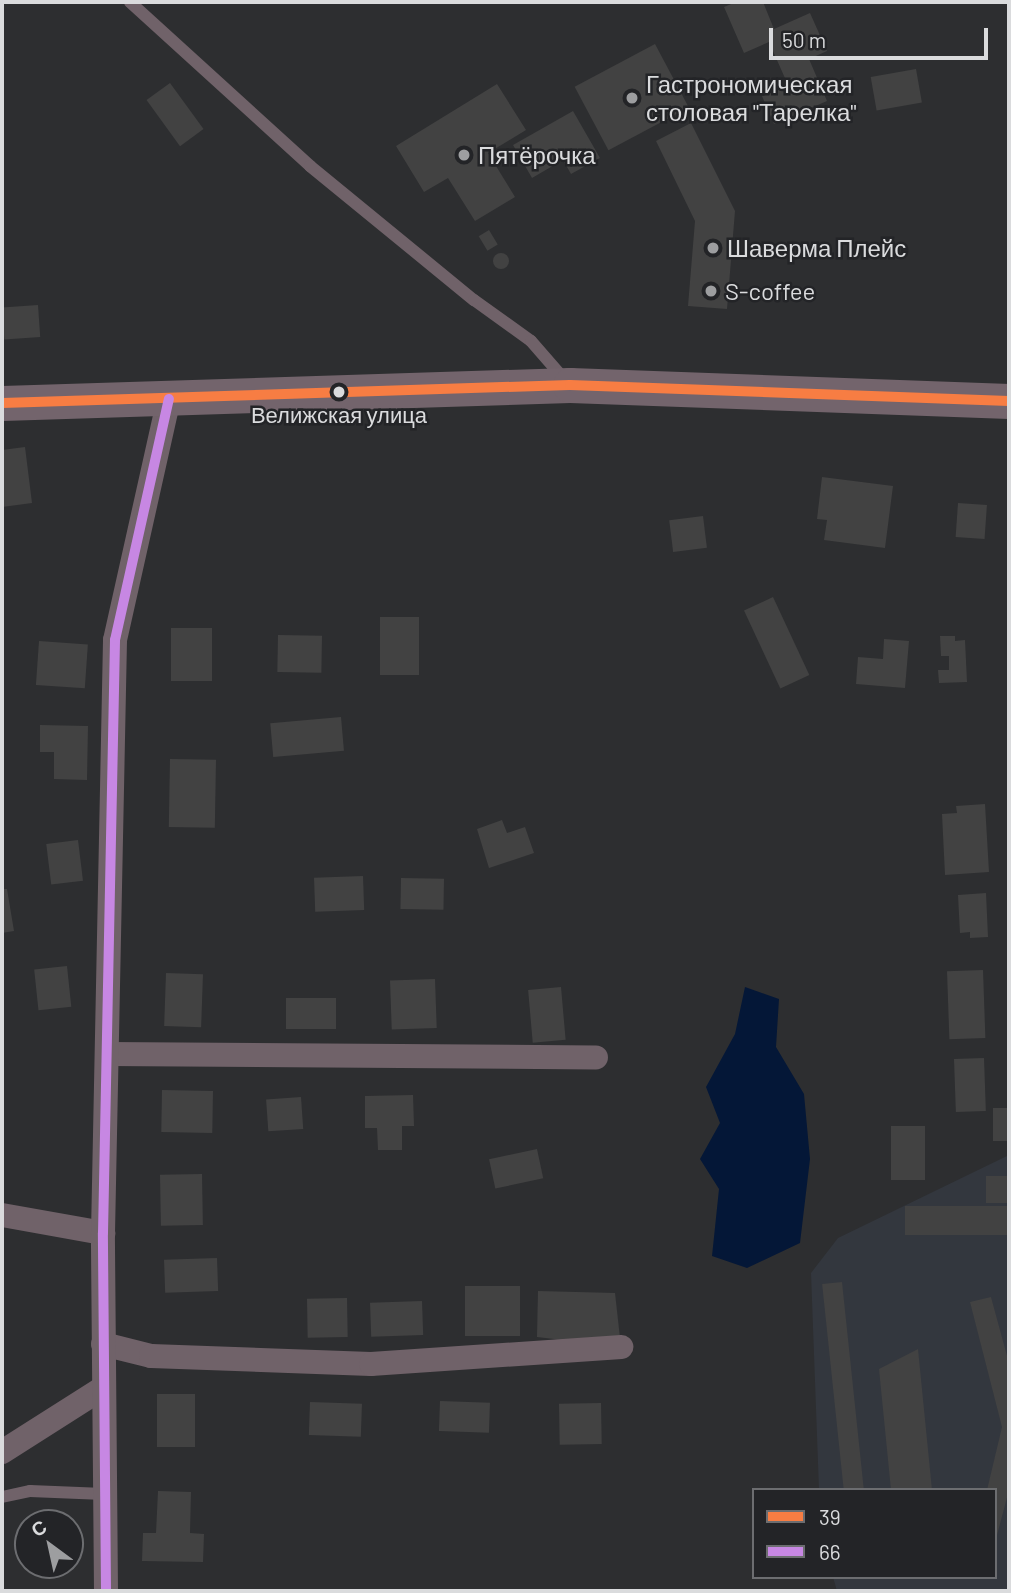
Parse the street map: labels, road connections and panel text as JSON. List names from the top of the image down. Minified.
{"places":["Гастрономическая столовая \"Тарелка\"","Пятёрочка","Шаверма Плейс","S-coffee","Велижская улица"],"lines":["transit line 39","transit line 66"],"legend":["39","66"],"scale_bar":"50 m","north":"top left"}
